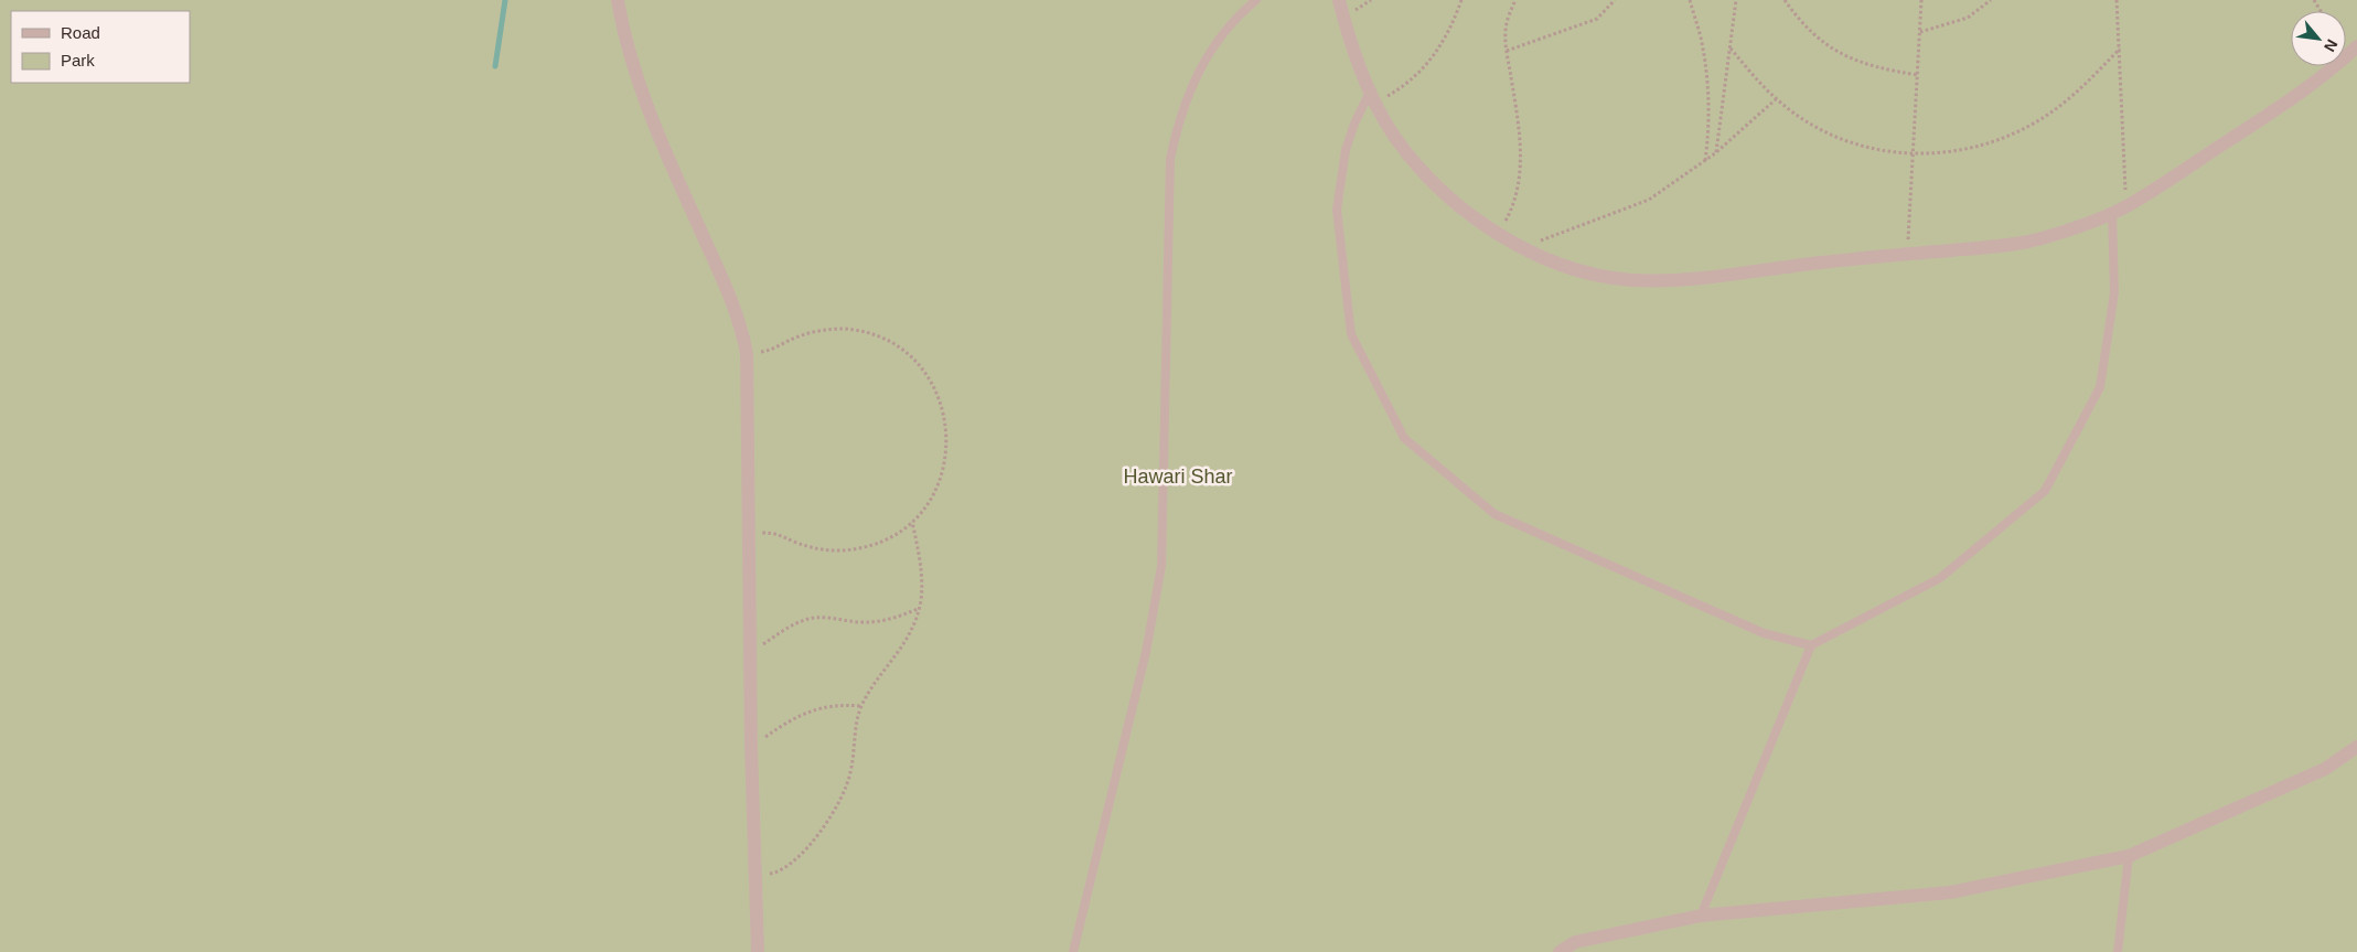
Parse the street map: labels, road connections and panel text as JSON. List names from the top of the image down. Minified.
{"parks":["Hawari Shar"],"legend":["Road","Park"],"north":"bottom right"}
